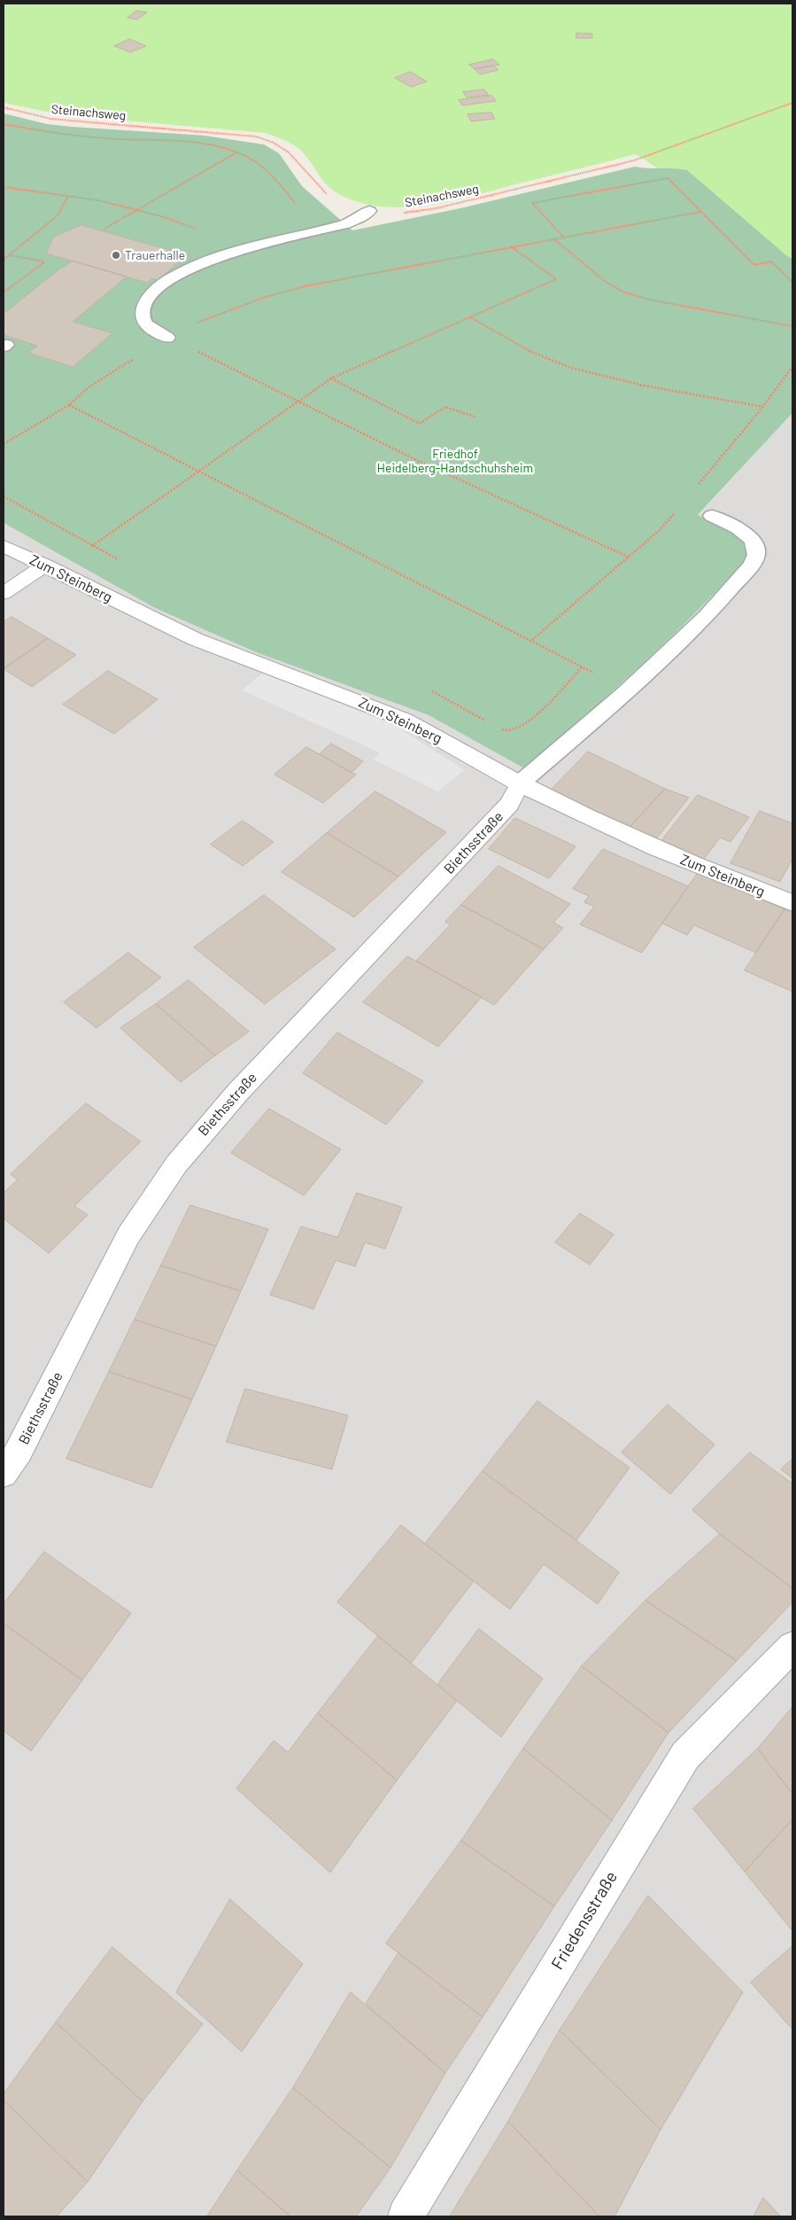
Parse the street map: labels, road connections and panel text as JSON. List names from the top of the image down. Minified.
{"streets":{"street":["Zum Steinberg","Biethsstraße","Friedensstraße"],"path":["Steinachsweg"]},"crossings":[["Zum Steinberg","Biethsstraße"]],"parks":["Friedhof Heidelberg-Handschuhsheim"],"places":["Trauerhalle"]}
